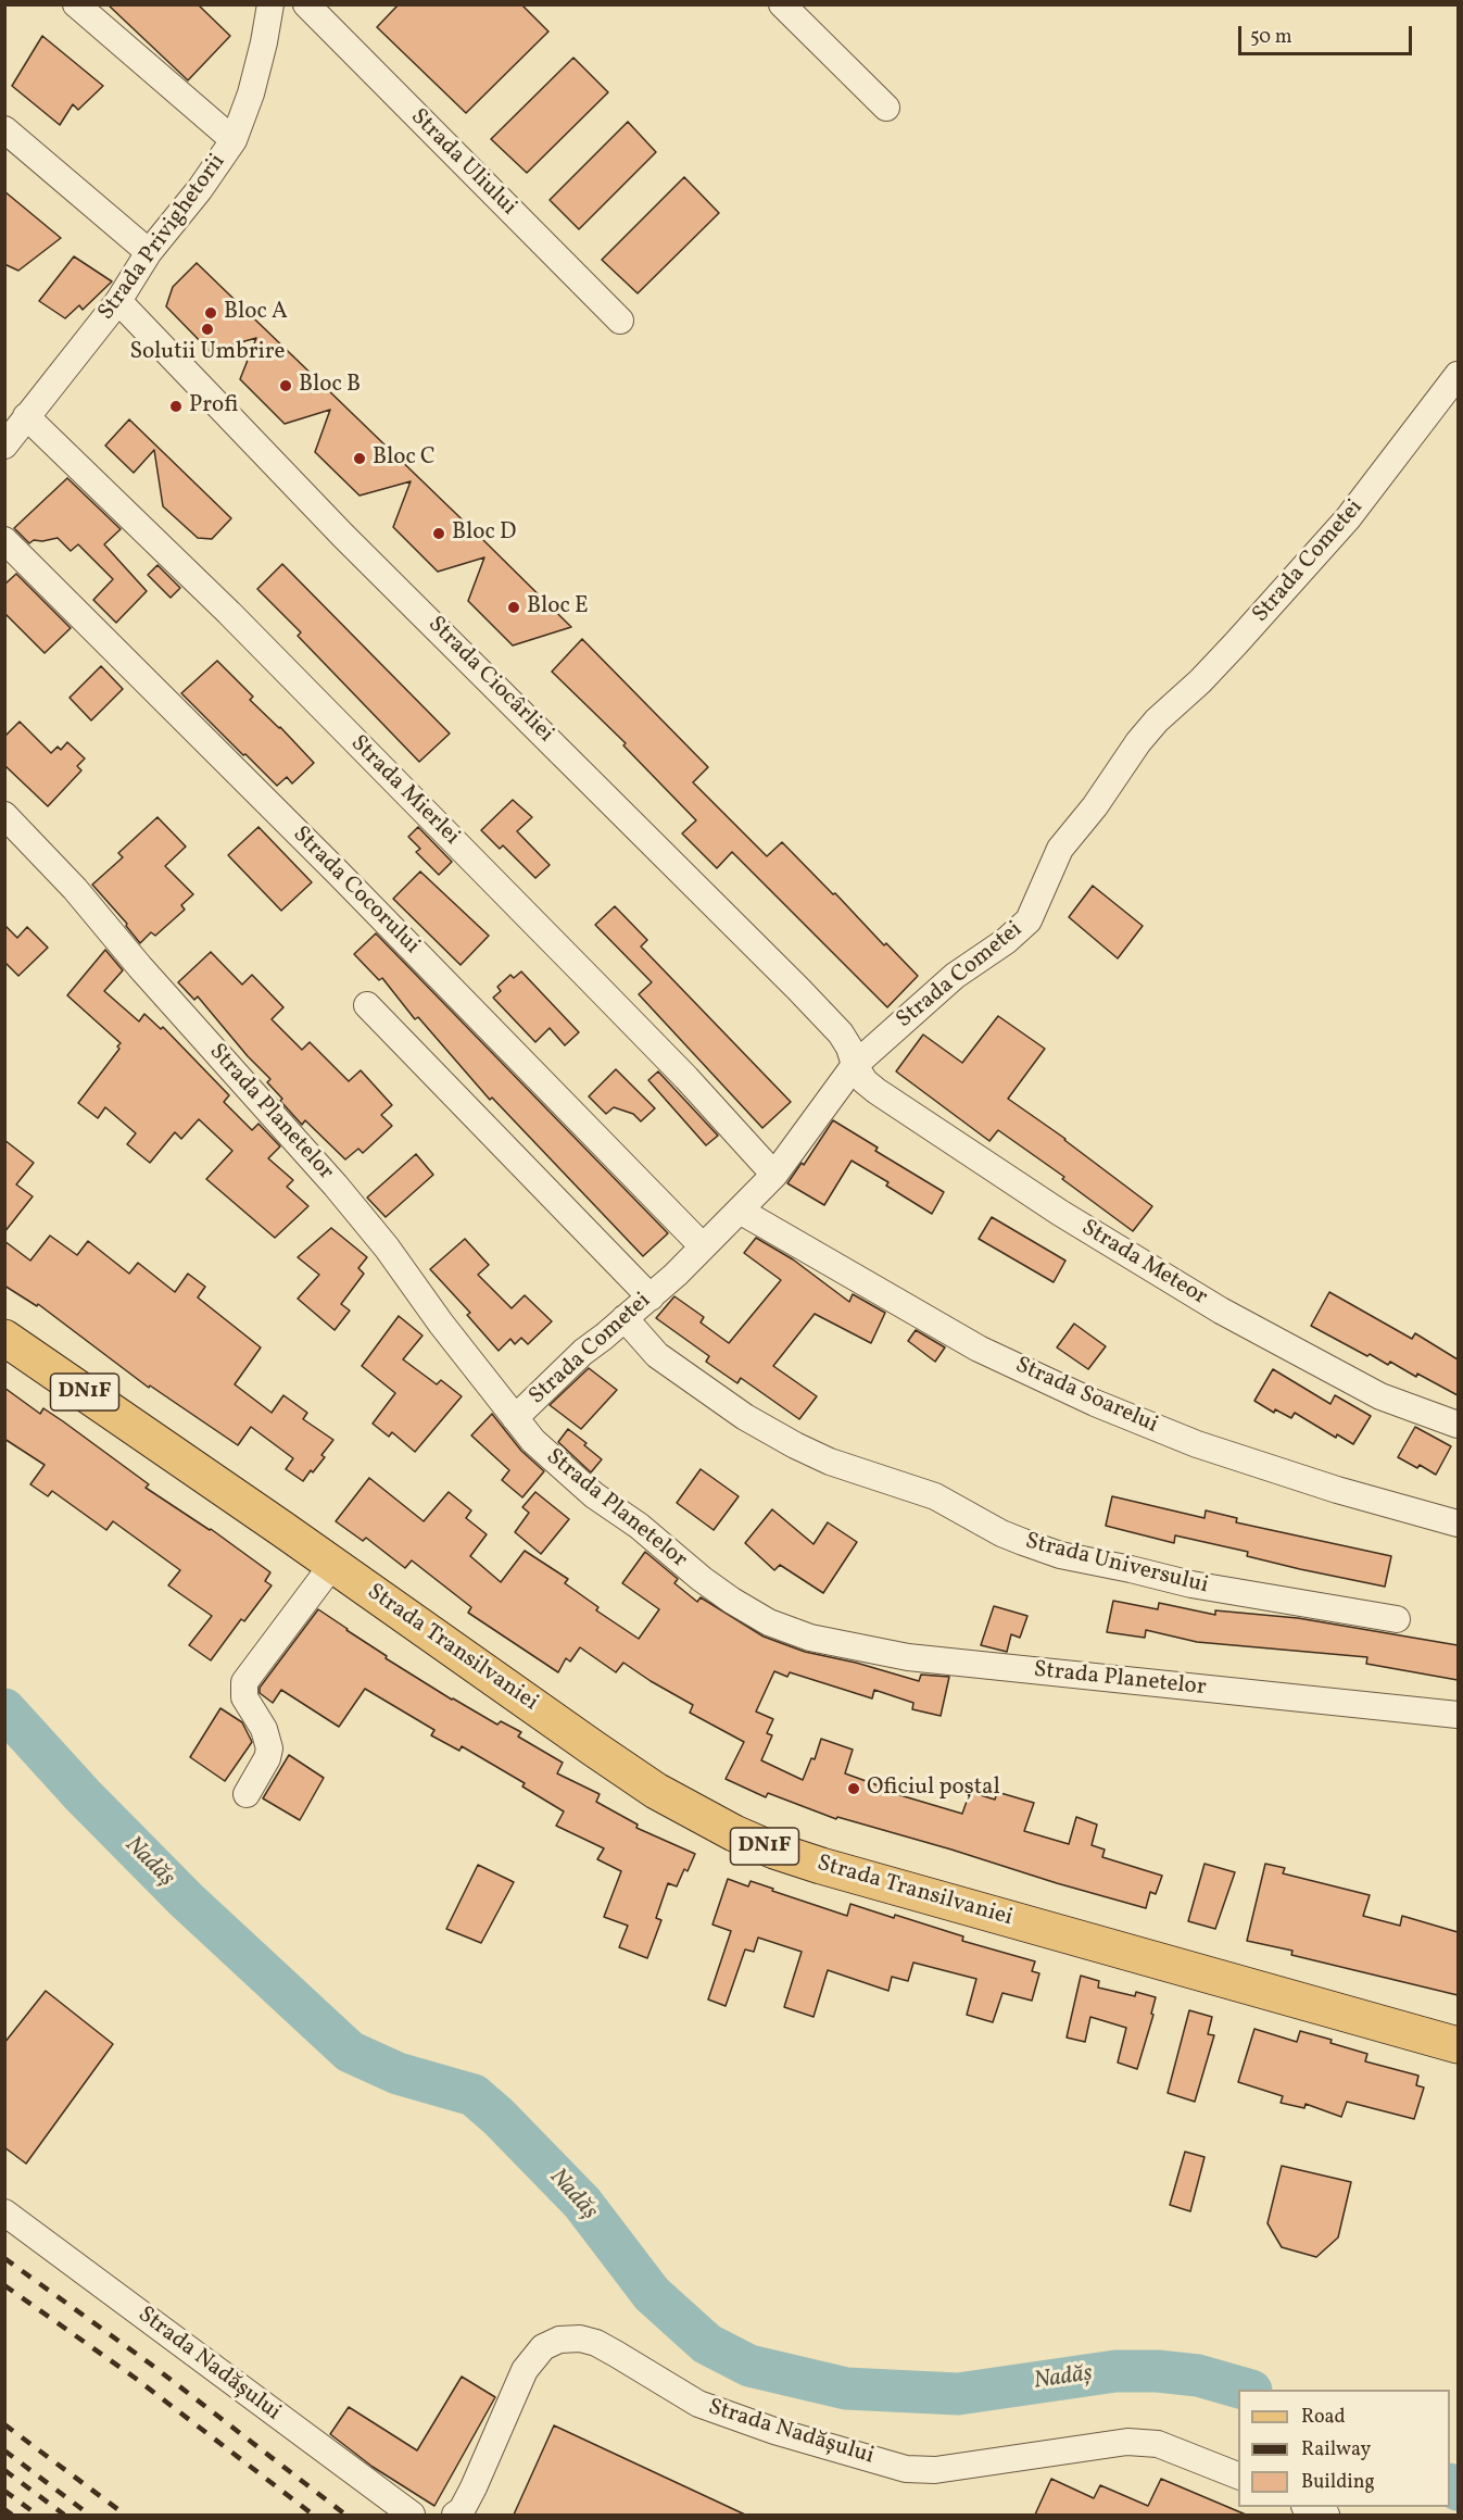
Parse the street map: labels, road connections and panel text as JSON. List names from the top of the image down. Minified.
{"streets":{"main road":["DN1F","Strada Transilvaniei"],"street":["Strada Uliului","Strada Privighetorii","Strada Cometei","Strada Ciocârliei","Strada Mierlei","Strada Cocorului","Strada Planetelor","Strada Meteor","Strada Soarelui","Strada Universului","Strada Nadășului"]},"crossings":[["Strada Privighetorii","Strada Ciocârliei"],["Strada Privighetorii","Strada Mierlei"],["Strada Cometei","Strada Ciocârliei"],["Strada Cometei","Strada Mierlei"],["Strada Cometei","Strada Cocorului"],["Strada Cometei","Strada Planetelor"],["Strada Cometei","Strada Meteor"],["Strada Cometei","Strada Soarelui"],["Strada Cometei","Strada Universului"],["Strada Ciocârliei","Strada Meteor"]],"water":["Nadăș"],"places":["Bloc A","Solutii Umbrire","Bloc B","Profi","Bloc C","Bloc D","Bloc E","Oficiul poștal"],"legend":["Road","Railway","Building"],"scale_bar":"50 m"}
